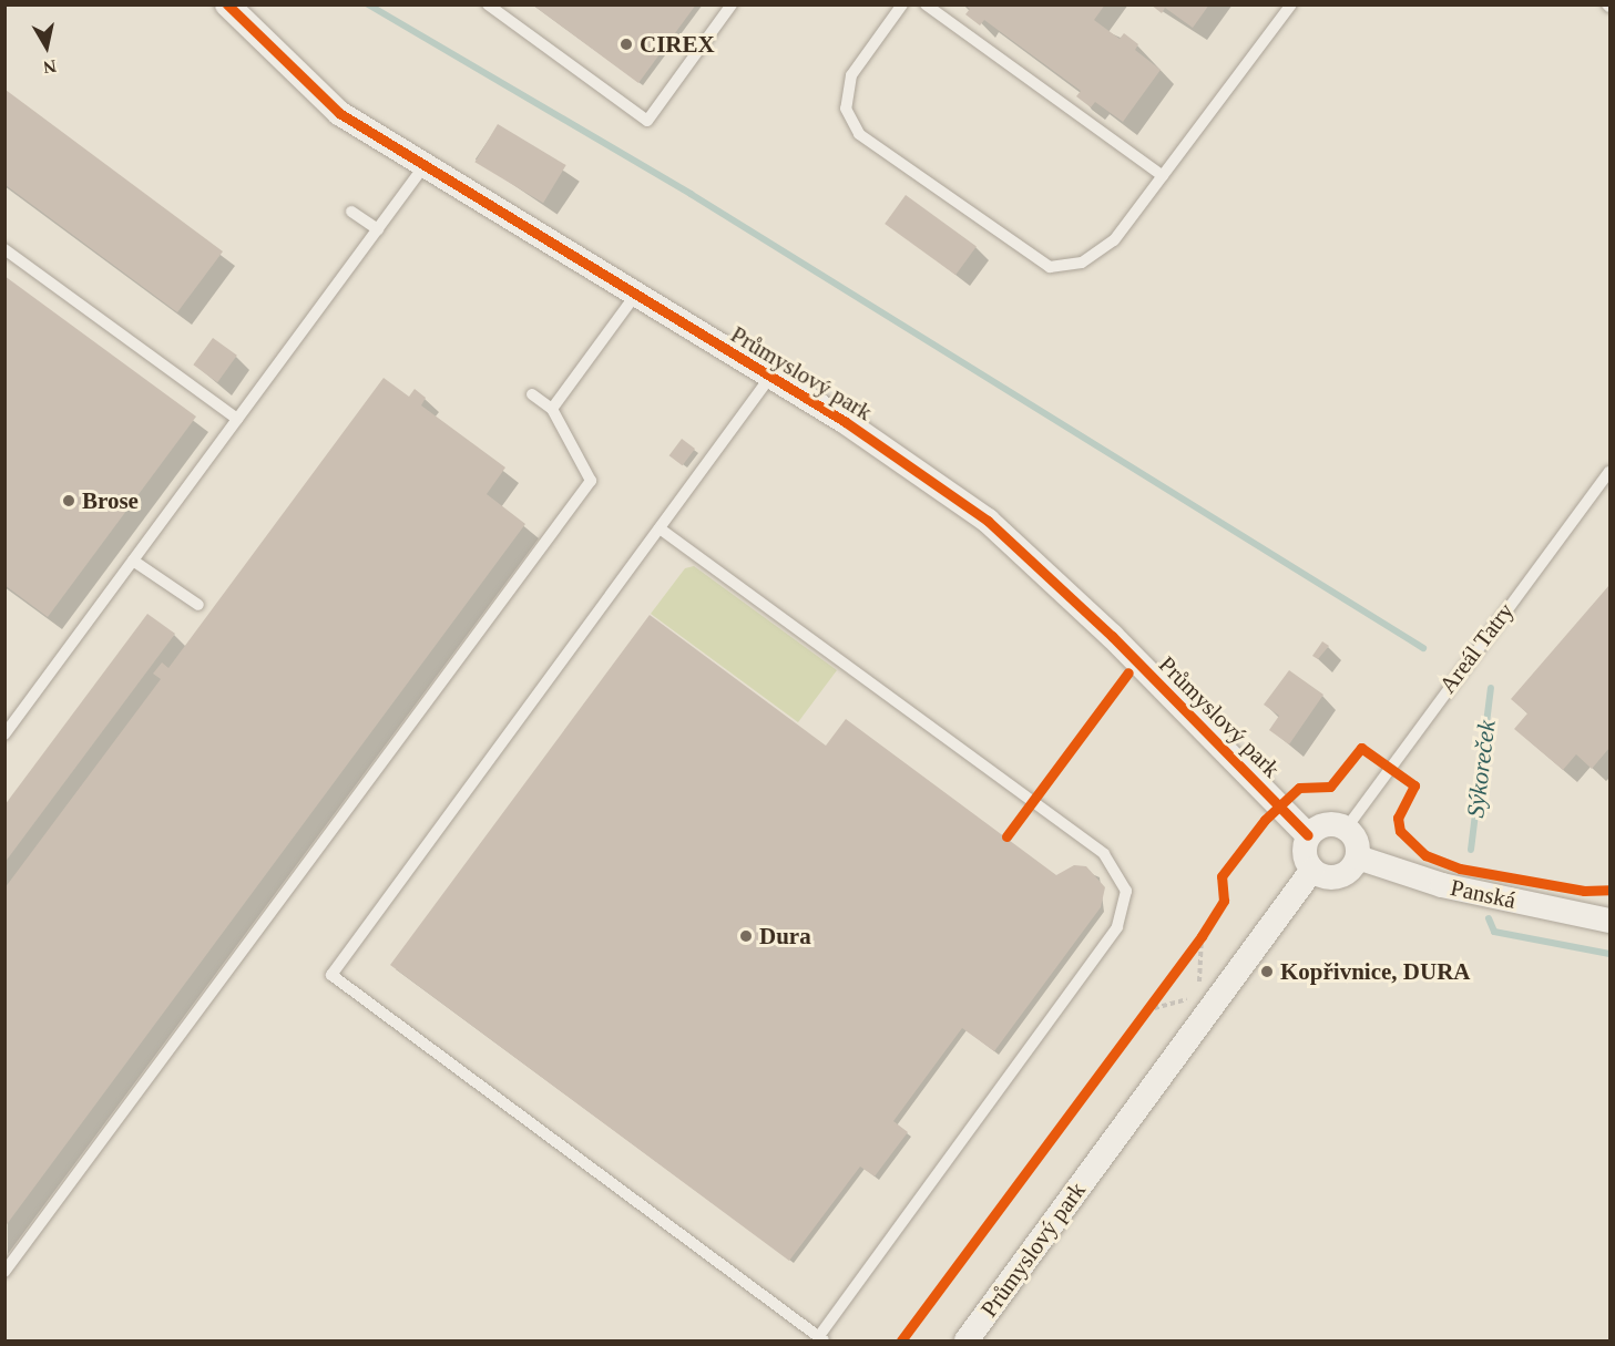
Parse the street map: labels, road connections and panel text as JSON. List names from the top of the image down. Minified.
{"streets":{"street":["Průmyslový park","Panská"],"lane":["Areál Tatry"]},"crossings":[["Průmyslový park","Areál Tatry"],["Průmyslový park","Panská"],["Areál Tatry","Panská"]],"water":["Sýkoreček"],"places":["CIREX","Brose","Dura","Kopřivnice, DURA"],"north":"bottom"}
